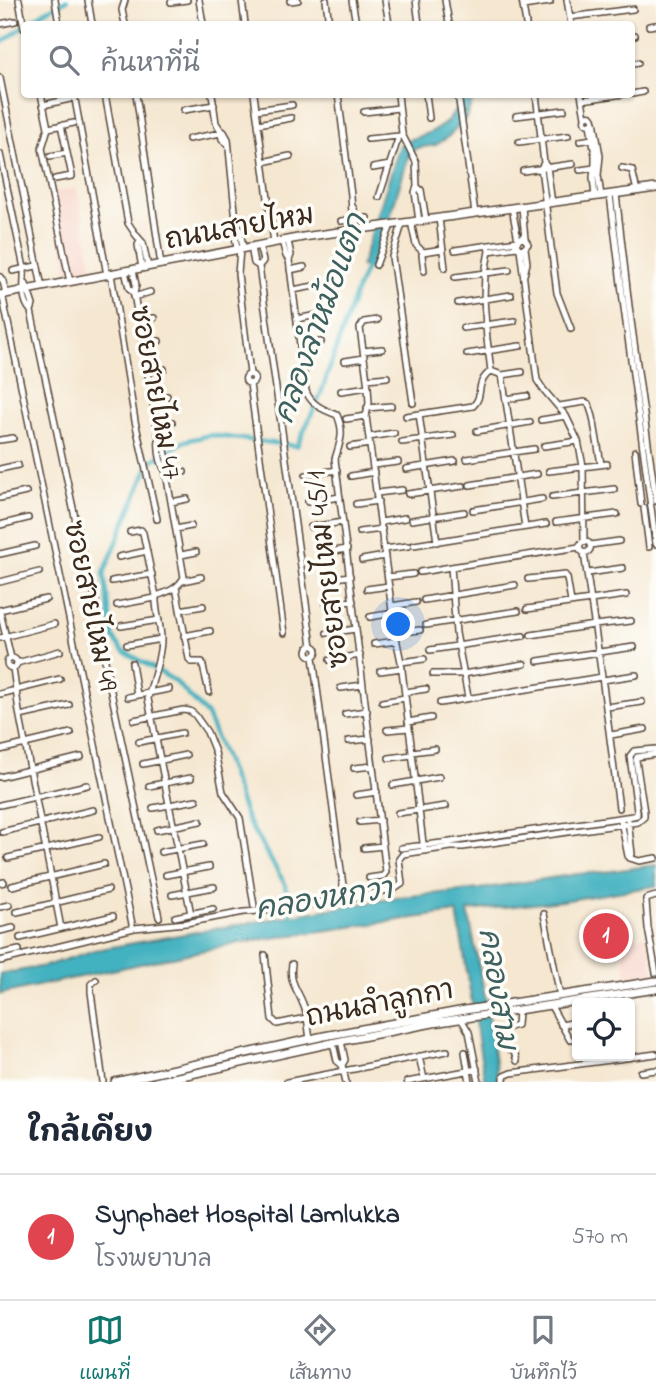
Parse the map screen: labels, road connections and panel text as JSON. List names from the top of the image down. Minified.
{"streets":{"main road":["ถนนสายไหม","ถนนลำลูกกา"],"street":["ซอยสายไหม 47","ซอยสายไหม 45/1","ซอยสายไหม 49"]},"crossings":[["ถนนสายไหม","ซอยสายไหม 47"],["ถนนสายไหม","ซอยสายไหม 45/1"],["ถนนสายไหม","ซอยสายไหม 49"]],"water":["คลองลำหม้อแตก","คลองหกวา","คลองสาม"],"page":{"search":"ค้นหาที่นี่","pins":"1","heading":"ใกล้เคียง","list":[{"mark":"1","name":"Synphaet Hospital Lamlukka","note":"โรงพยาบาล","value":"570 m"}],"nav":["แผนที่","เส้นทาง","บันทึกไว้"]}}
